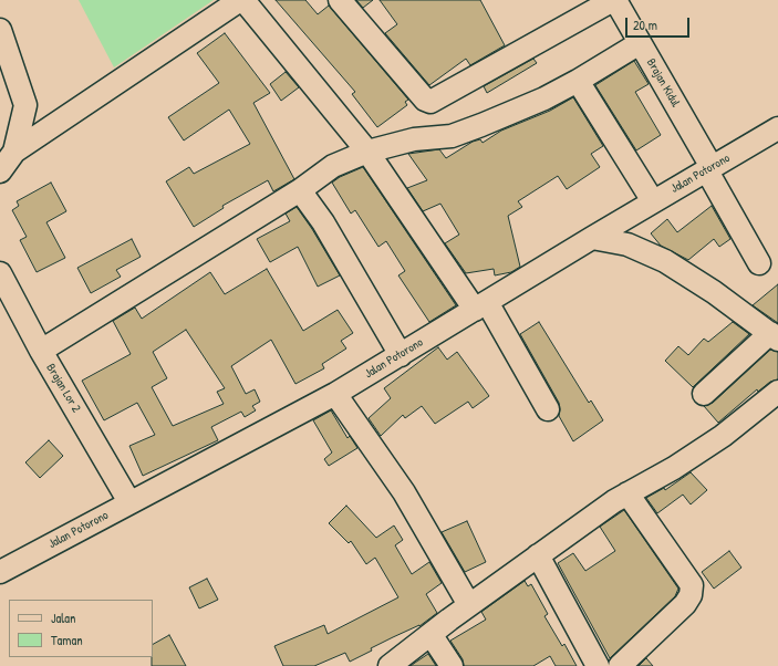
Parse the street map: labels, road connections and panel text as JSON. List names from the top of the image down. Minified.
{"streets":{"street":["Brajan Kidul","Jalan Potorono","Brajan Lor 2"]},"crossings":[["Brajan Kidul","Jalan Potorono"],["Jalan Potorono","Brajan Lor 2"]],"legend":["Jalan","Taman"],"scale_bar":"20 m"}
